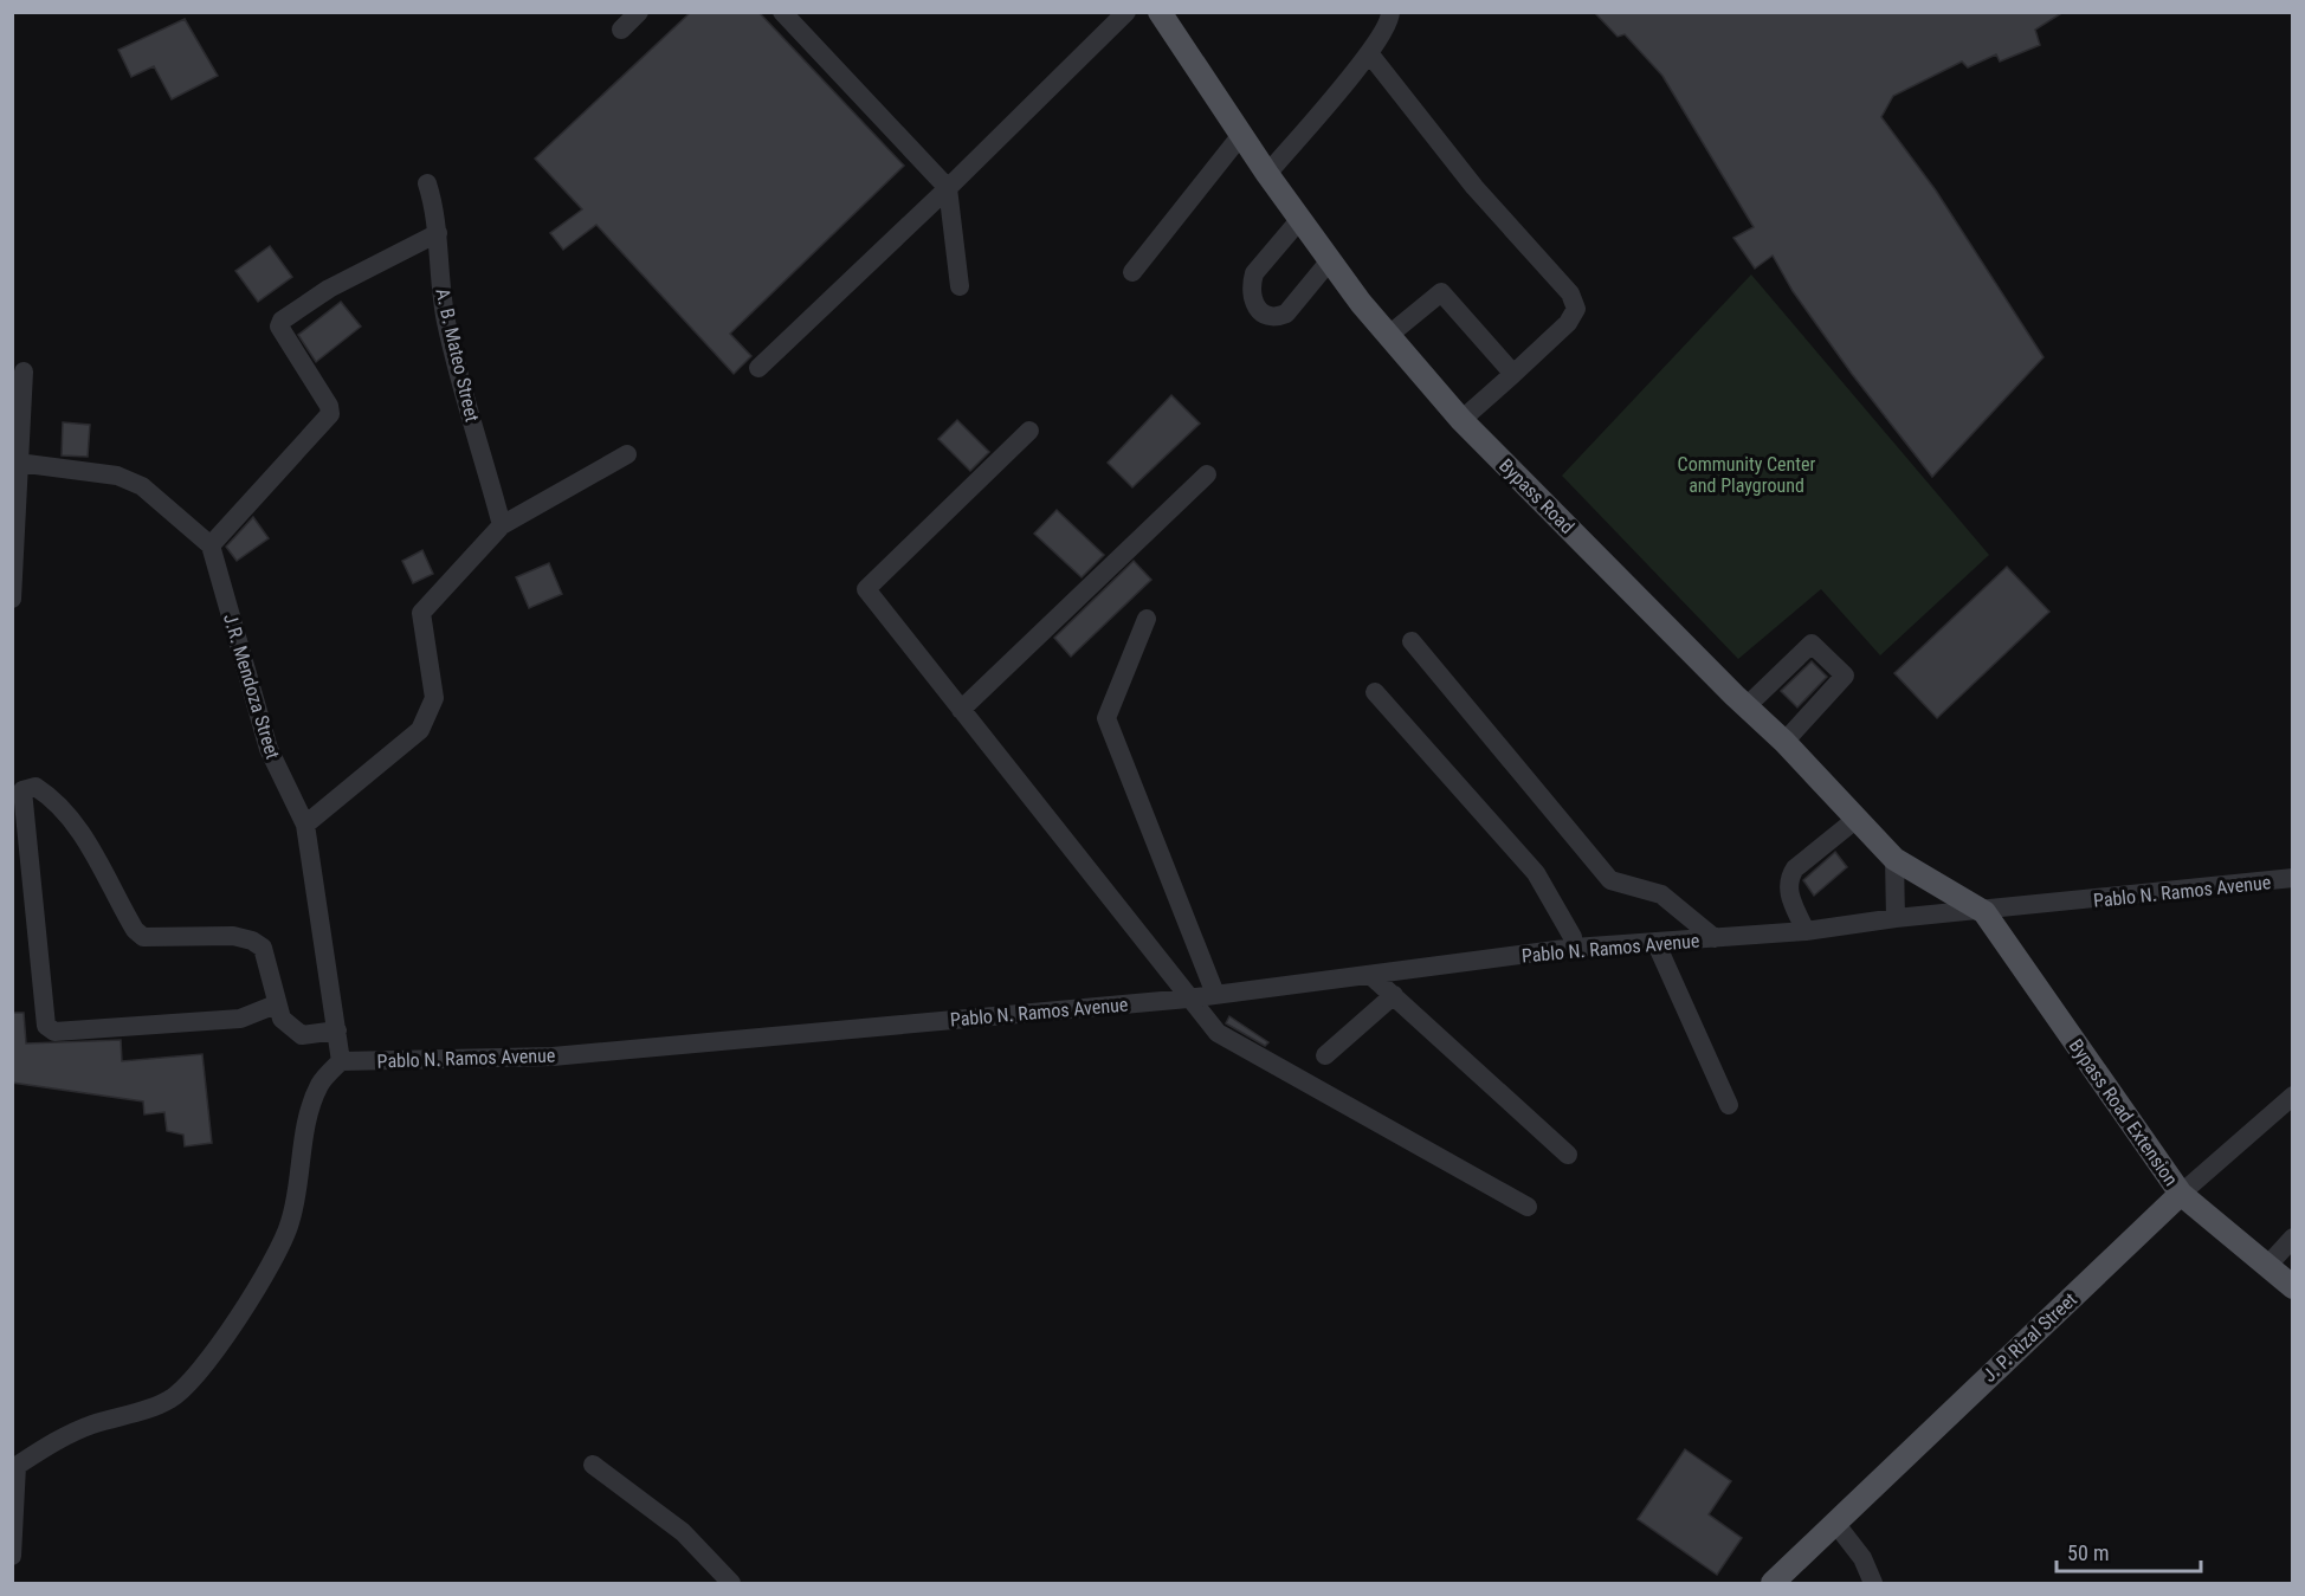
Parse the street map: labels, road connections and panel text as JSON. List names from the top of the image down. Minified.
{"streets":{"main road":["Bypass Road","Bypass Road Extension","J. P. Rizal Street"],"street":["A. B. Mateo Street","J.R. Mendoza Street","Pablo N. Ramos Avenue"]},"crossings":[["Bypass Road","Pablo N. Ramos Avenue"],["Bypass Road","Bypass Road Extension"],["J.R. Mendoza Street","Pablo N. Ramos Avenue"],["Pablo N. Ramos Avenue","Bypass Road Extension"],["Bypass Road Extension","J. P. Rizal Street"]],"parks":["Community Center and Playground"],"scale_bar":"50 m"}
